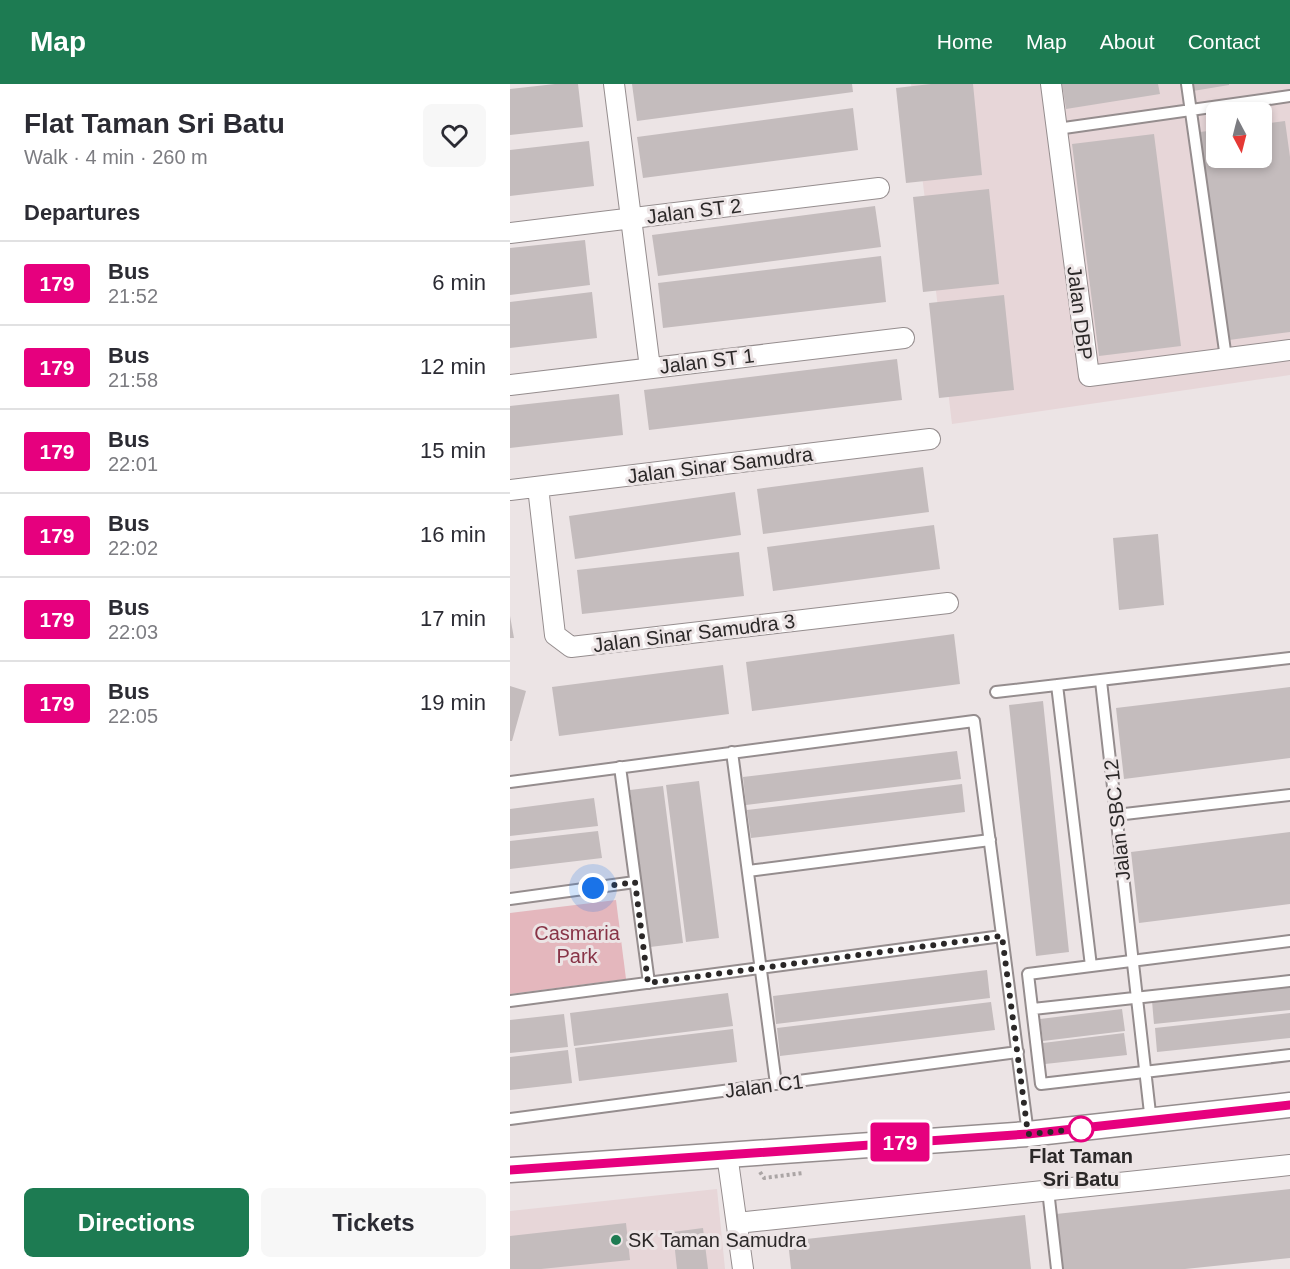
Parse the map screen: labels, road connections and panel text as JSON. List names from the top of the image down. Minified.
{"streets":{"street":["Jalan ST 2","Jalan DBP","Jalan ST 1","Jalan Sinar Samudra","Jalan Sinar Samudra 3"],"lane":["Jalan SBC 12","Jalan C1"]},"crossings":[["Jalan Sinar Samudra","Jalan Sinar Samudra 3"]],"parks":["Casmaria Park"],"places":["Flat Taman Sri Batu","SK Taman Samudra"],"lines":["bus line 179"],"north":"bottom","page":{"header":"Map","nav":["Home","Map","About","Contact"],"heading":[["Flat Taman Sri Batu","Walk · 4 min · 260 m"],"Departures"],"on_map":"179","list":[{"mark":"179","name":"Bus","note":"21:52","value":"6 min"},{"mark":"179","name":"Bus","note":"21:58","value":"12 min"},{"mark":"179","name":"Bus","note":"22:01","value":"15 min"},{"mark":"179","name":"Bus","note":"22:02","value":"16 min"},{"mark":"179","name":"Bus","note":"22:03","value":"17 min"},{"mark":"179","name":"Bus","note":"22:05","value":"19 min"}],"buttons":["Directions","Tickets"]}}
